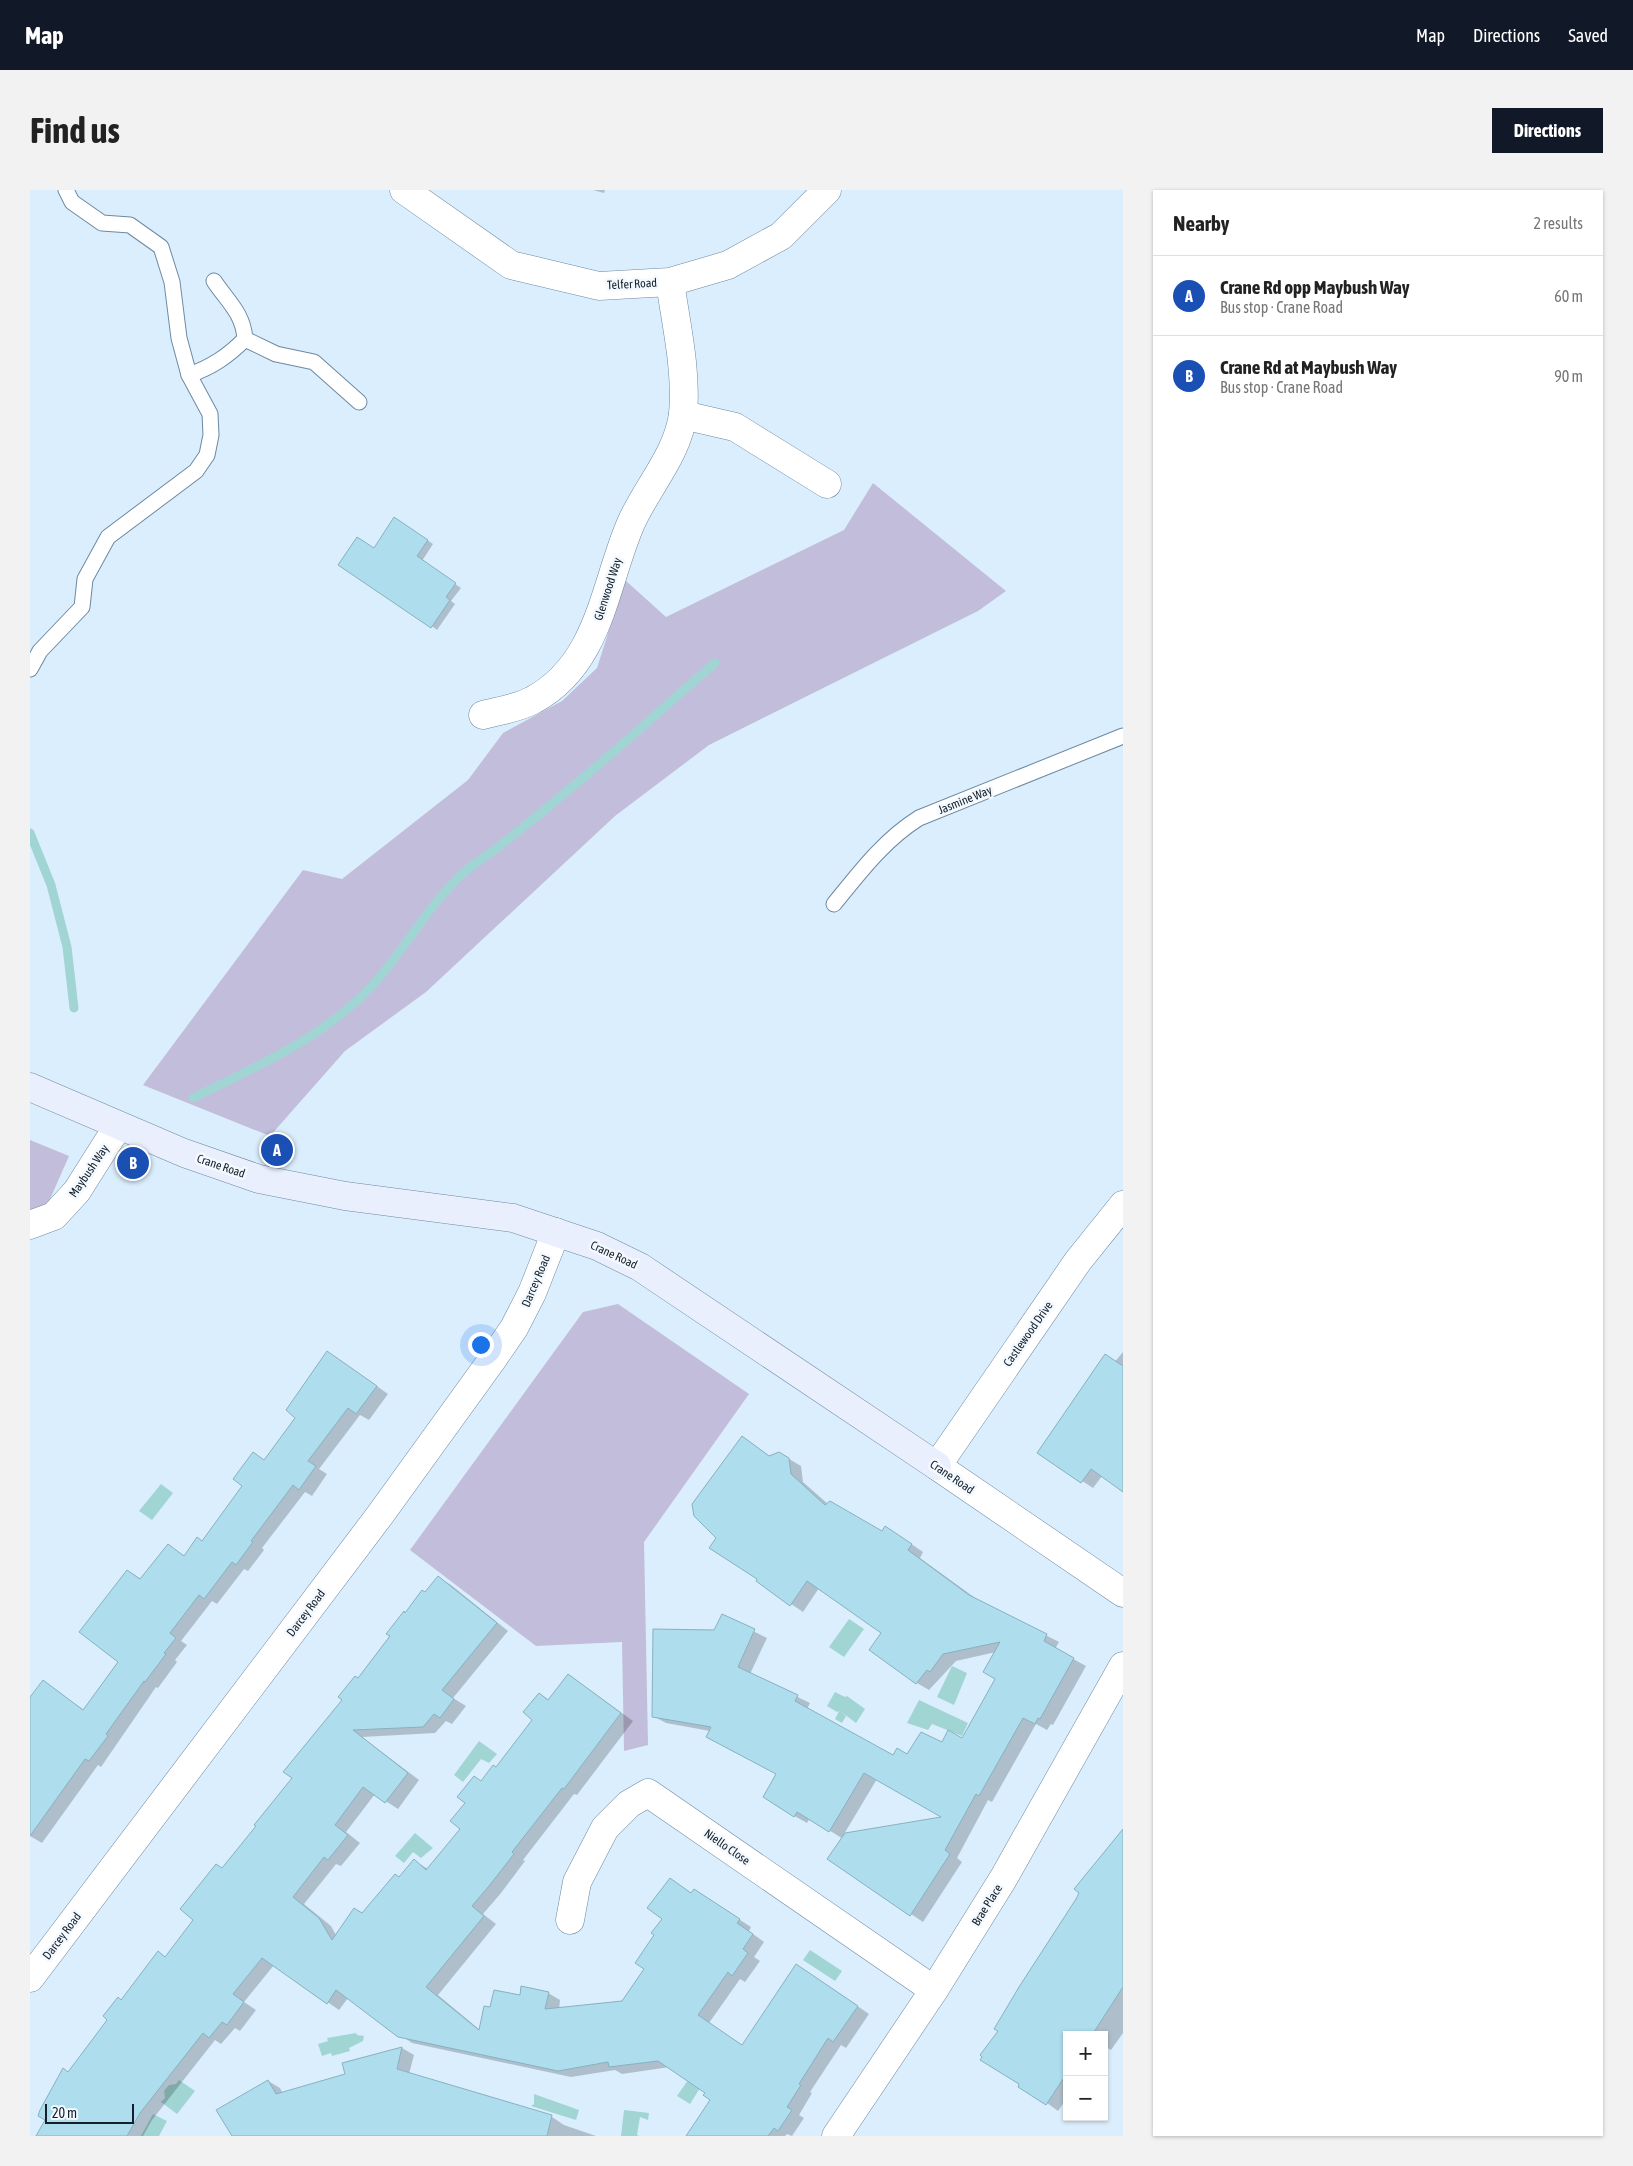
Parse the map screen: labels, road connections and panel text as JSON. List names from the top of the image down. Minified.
{"streets":{"street":["Telfer Road","Glenwood Way","Crane Road","Maybush Way","Darcey Road","Castlewood Drive","Niello Close","Brae Place"],"lane":["Jasmine Way"]},"crossings":[["Telfer Road","Glenwood Way"],["Crane Road","Maybush Way"],["Crane Road","Darcey Road"],["Crane Road","Castlewood Drive"],["Niello Close","Brae Place"]],"scale_bar":"20 m","page":{"header":"Map","nav":["Map","Directions","Saved"],"buttons":"Directions","title":"Find us","heading":["Nearby","2 results"],"list":[{"mark":"A","name":"Crane Rd opp Maybush Way","note":"Bus stop · Crane Road","value":"60 m"},{"mark":"B","name":"Crane Rd at Maybush Way","note":"Bus stop · Crane Road","value":"90 m"}],"pins":["A","B"],"map_buttons":["+","−"],"scale":"20 m"}}
